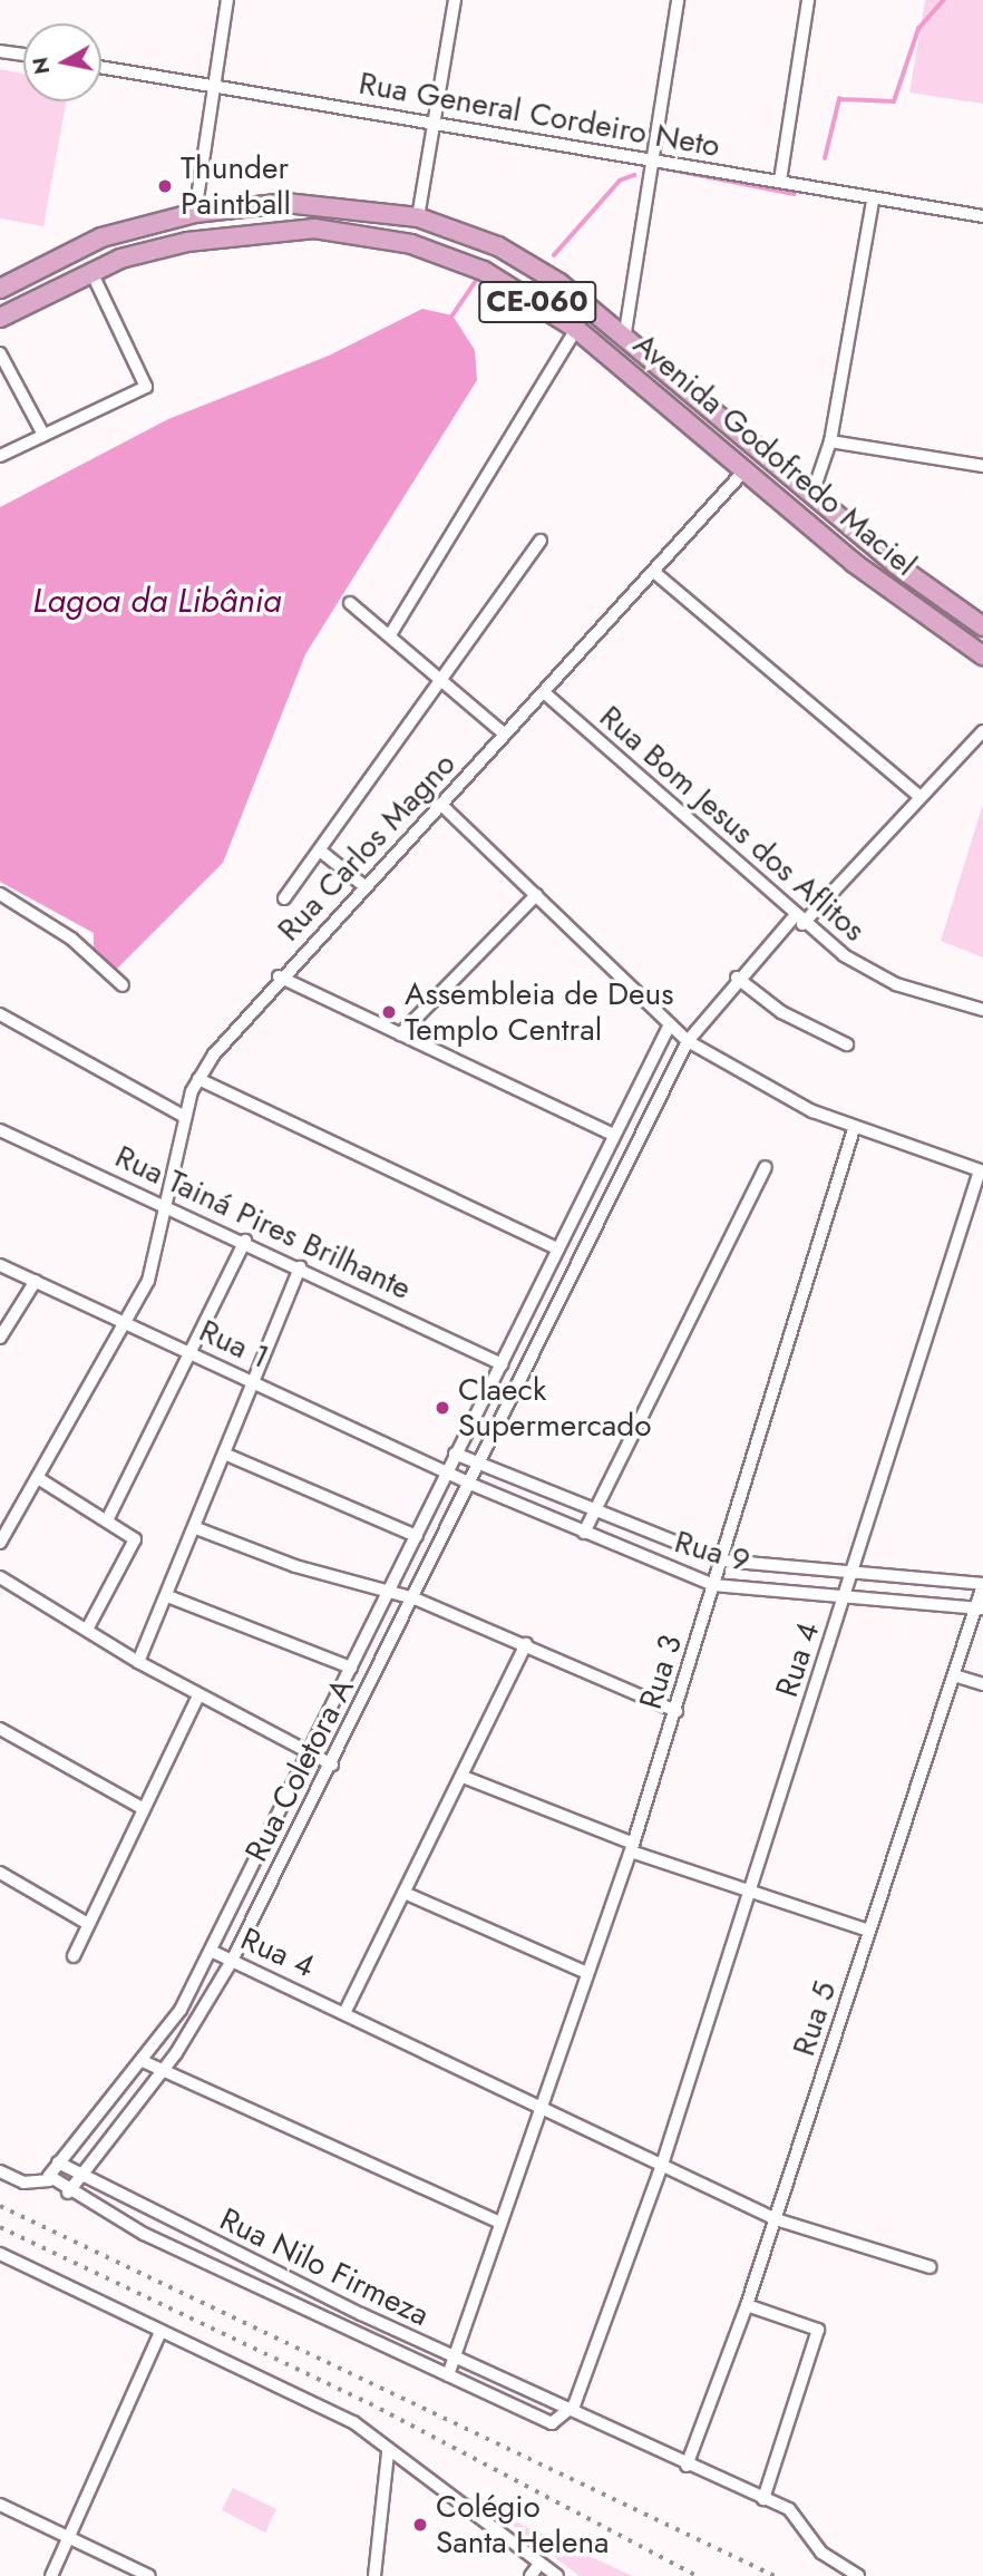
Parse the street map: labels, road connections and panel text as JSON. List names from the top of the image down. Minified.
{"streets":{"main road":["CE-060","Avenida Godofredo Maciel"],"street":["Rua General Cordeiro Neto","Rua Bom Jesus dos Aflitos","Rua Carlos Magno","Rua Tainá Pires Brilhante","Rua 1","Rua 9","Rua 4","Rua 3","Rua Coletora A","Rua 5","Rua Nilo Firmeza"]},"crossings":[["Avenida Godofredo Maciel","Rua Carlos Magno"],["Rua Bom Jesus dos Aflitos","Rua Carlos Magno"],["Rua Bom Jesus dos Aflitos","Rua Coletora A"],["Rua Carlos Magno","Rua Tainá Pires Brilhante"],["Rua Carlos Magno","Rua 1"],["Rua Tainá Pires Brilhante","Rua Coletora A"],["Rua 1","Rua 9"],["Rua 1","Rua Coletora A"],["Rua 9","Rua 4"],["Rua 9","Rua 3"],["Rua 9","Rua Coletora A"],["Rua 9","Rua 5"],["Rua 4","Rua 3"],["Rua 4","Rua Coletora A"],["Rua 4","Rua 5"],["Rua 4","Rua Nilo Firmeza"],["Rua 3","Rua Nilo Firmeza"],["Rua Coletora A","Rua Nilo Firmeza"],["Rua 5","Rua Nilo Firmeza"]],"water":["Lagoa da Libânia"],"places":["Thunder Paintball","Assembleia de Deus Templo Central","Claeck Supermercado","Colégio Santa Helena"],"north":"left"}
